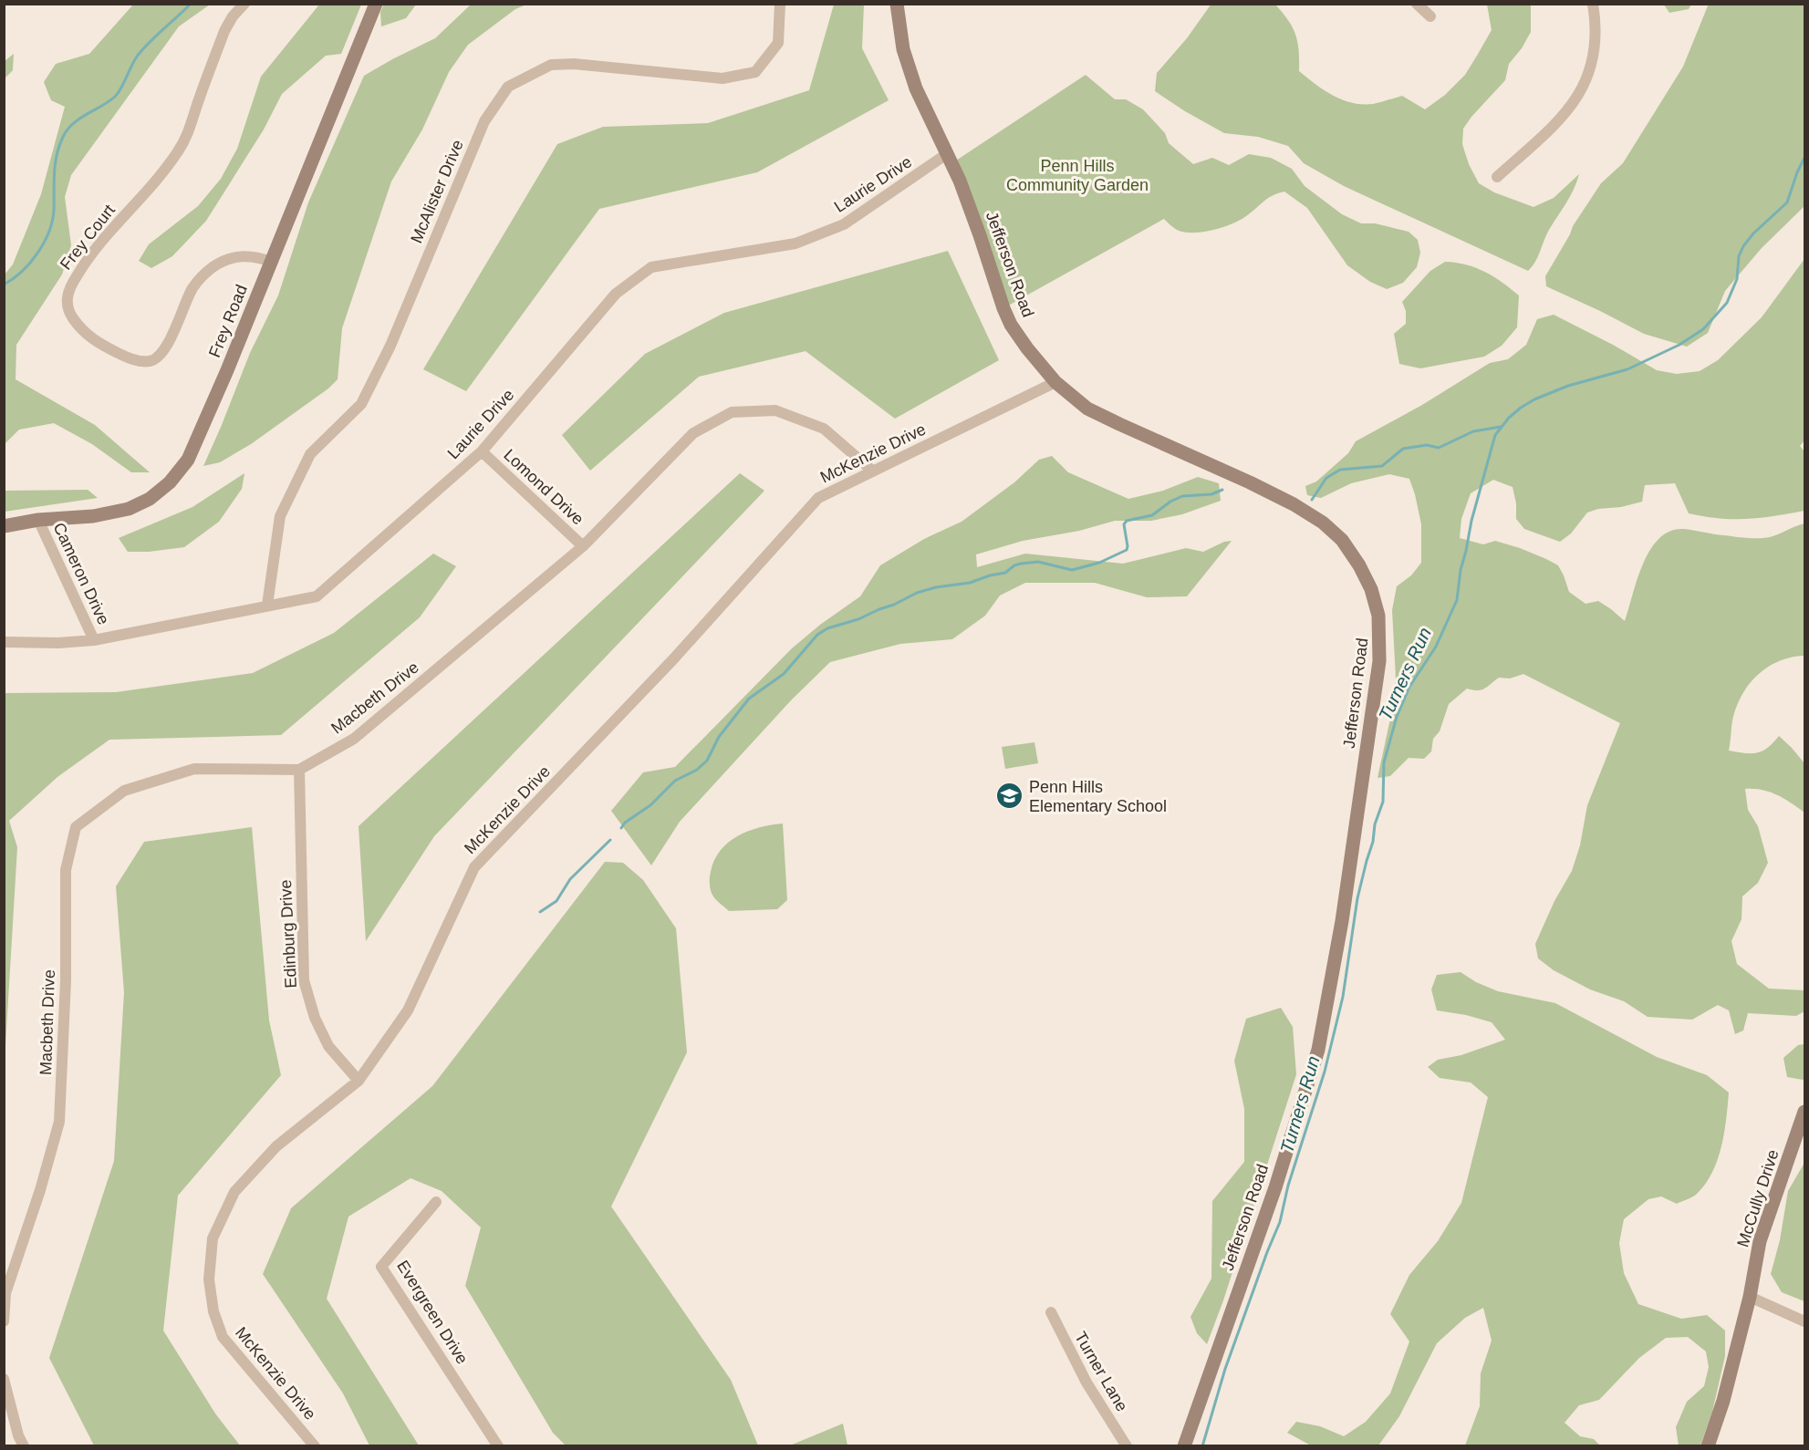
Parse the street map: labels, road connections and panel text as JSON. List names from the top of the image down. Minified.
{"streets":{"street":["Laurie Drive","McAlister Drive","Frey Court","Jefferson Road","Frey Road","McKenzie Drive","Lomond Drive","Cameron Drive","Macbeth Drive","Edinburg Drive","McCully Drive","Evergreen Drive","Turner Lane"]},"crossings":[["Laurie Drive","McAlister Drive"],["Laurie Drive","Jefferson Road"],["Laurie Drive","Lomond Drive"],["Laurie Drive","Cameron Drive"],["Frey Court","Frey Road"],["Jefferson Road","McKenzie Drive"],["Frey Road","Cameron Drive"],["McKenzie Drive","Macbeth Drive"],["McKenzie Drive","Edinburg Drive"],["Lomond Drive","Macbeth Drive"],["Macbeth Drive","Edinburg Drive"]],"water":["Turners Run"],"parks":["Penn Hills Community Garden"],"places":{"school or university":["Penn Hills Elementary School"]}}
